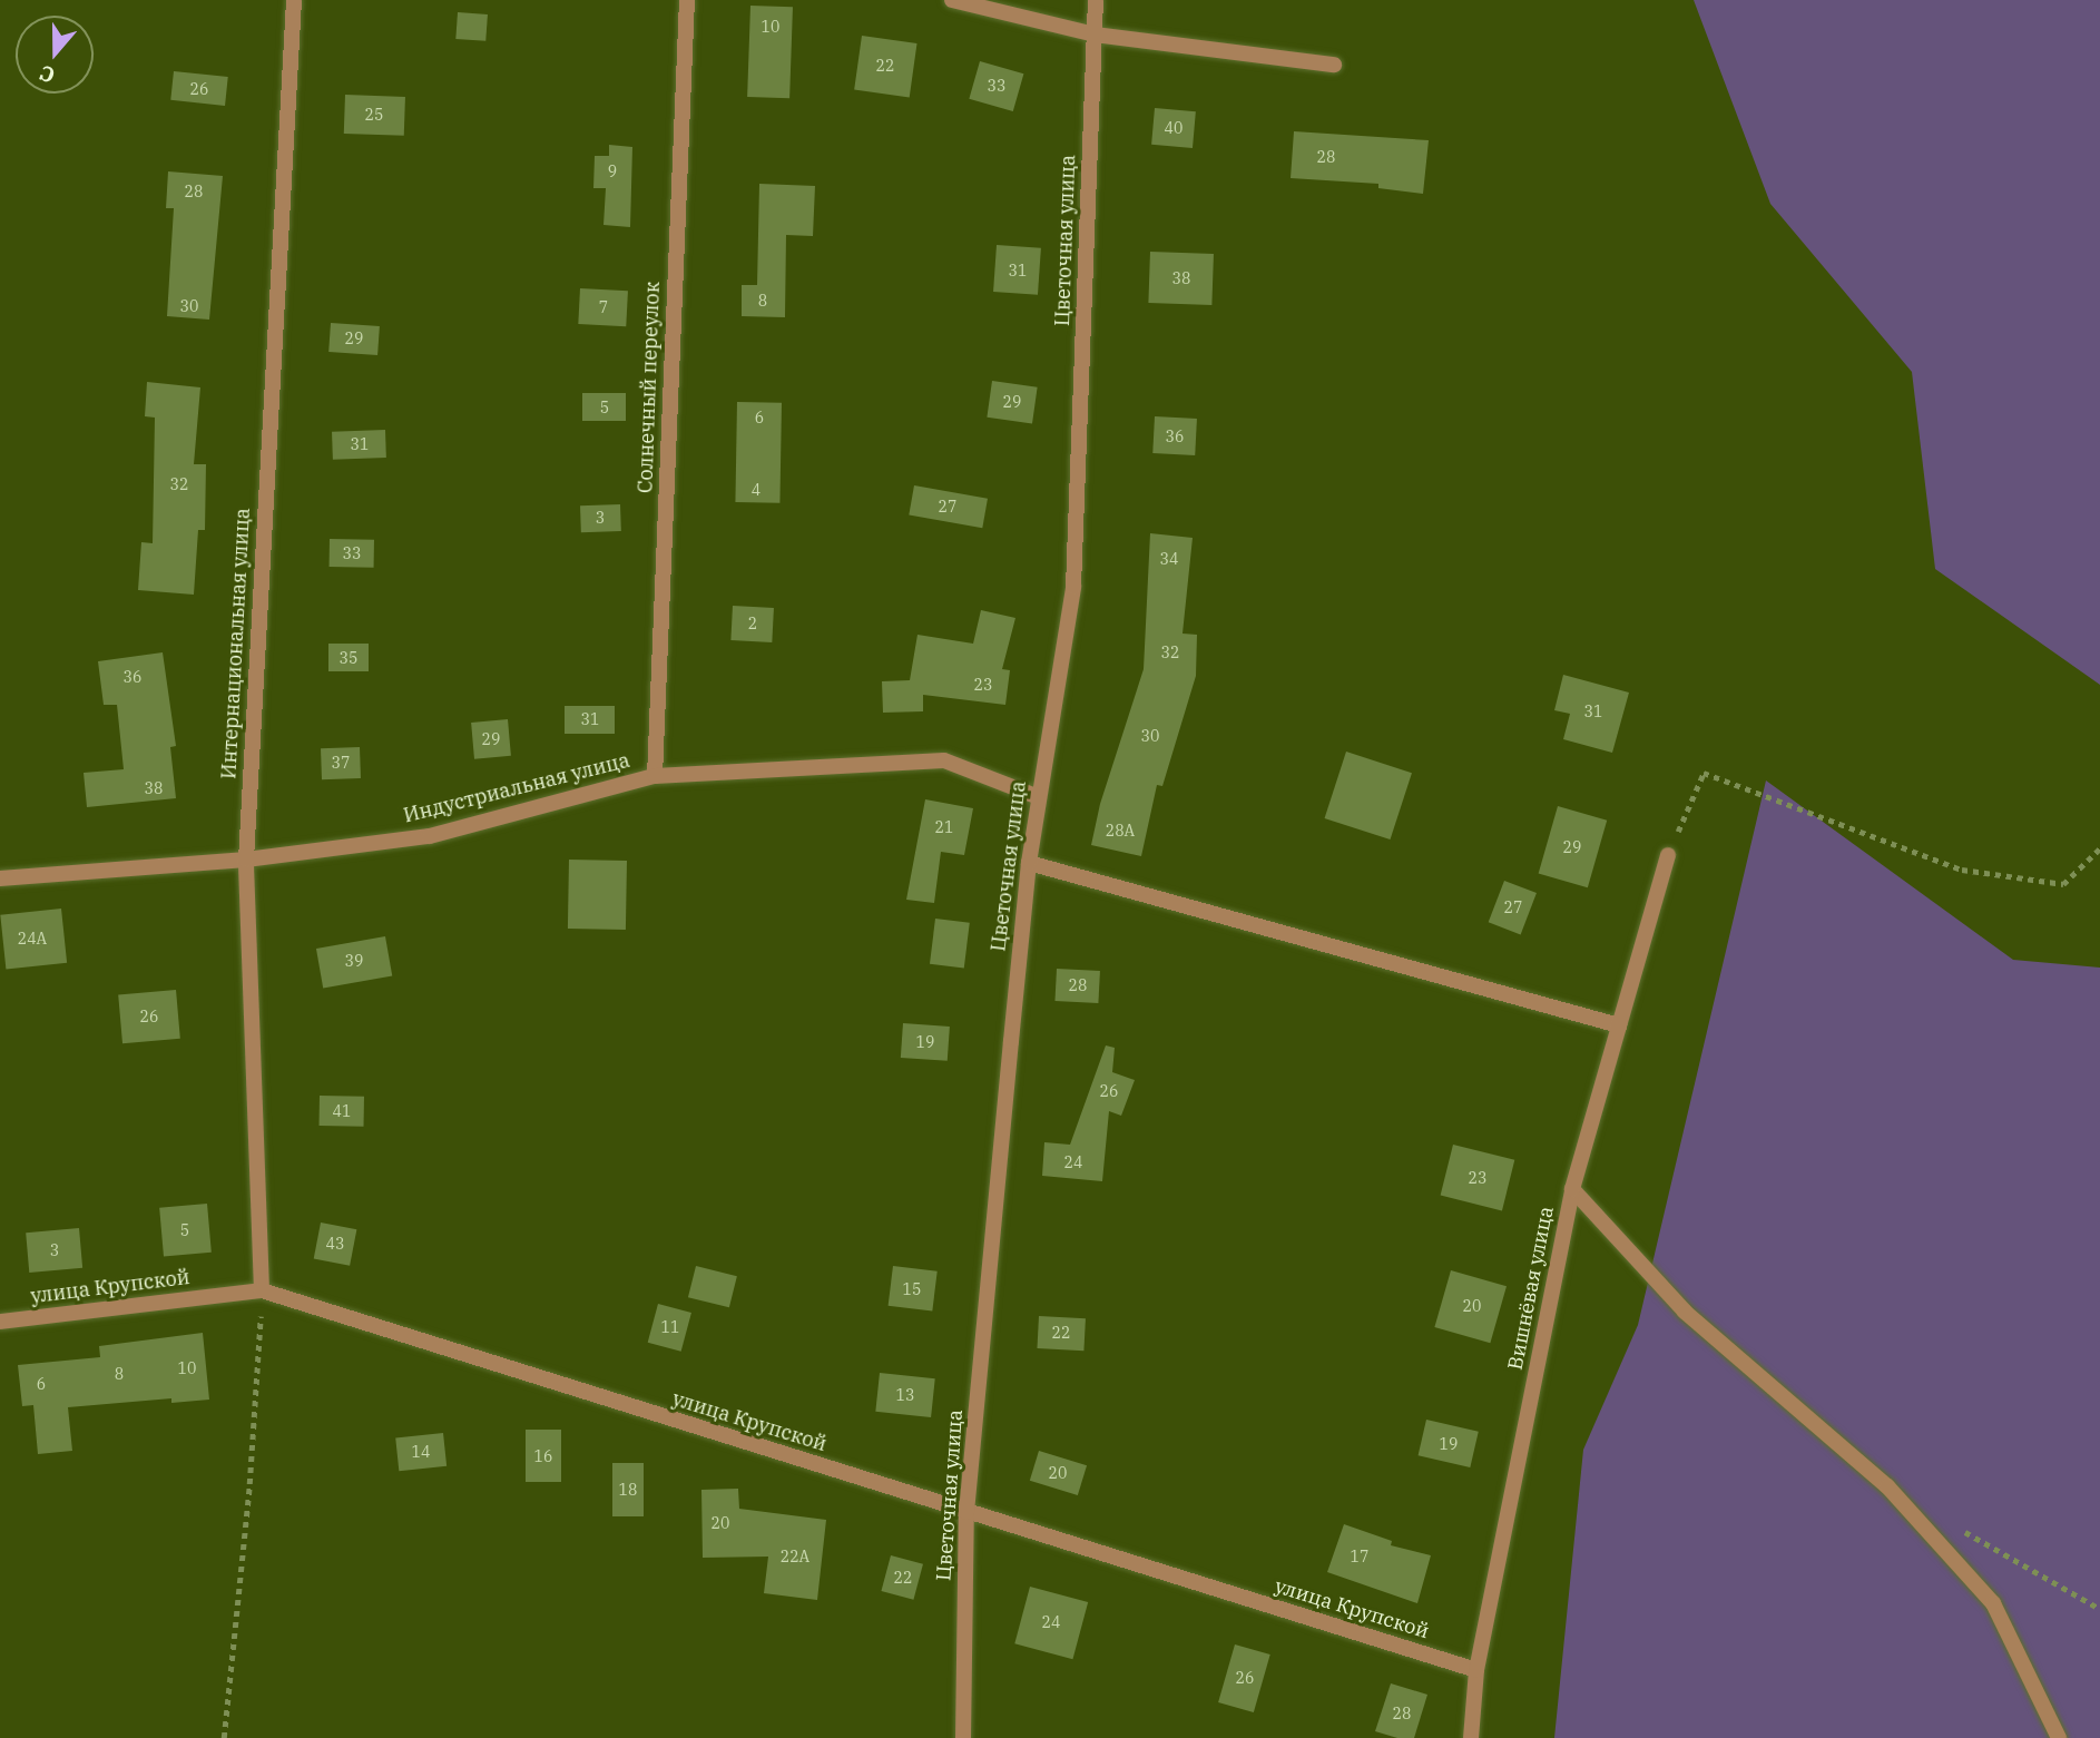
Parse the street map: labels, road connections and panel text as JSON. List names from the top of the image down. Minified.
{"streets":{"street":["Цветочная улица","Солнечный переулок","Интернациональная улица","Индустриальная улица","улица Крупской","Вишнёвая улица"]},"crossings":[["Цветочная улица","Индустриальная улица"],["Цветочная улица","улица Крупской"],["Солнечный переулок","Индустриальная улица"],["Интернациональная улица","Индустриальная улица"],["Интернациональная улица","улица Крупской"],["улица Крупской","Вишнёвая улица"]],"house_numbers":["10","22","33","26","25","40","28","9","28","31","38","8","30","7","29","29","5","6","36","31","32","4","27","3","33","34","2","32","35","36","23","31","31","30","29","37","38","21","28А","29","27","24А","39","28","26","19","26","41","24","23","5","43","3","15","20","11","22","10","8","6","13","19","14","16","20","18","20","22А","17","22","24","26","28"],"north":"bottom"}
